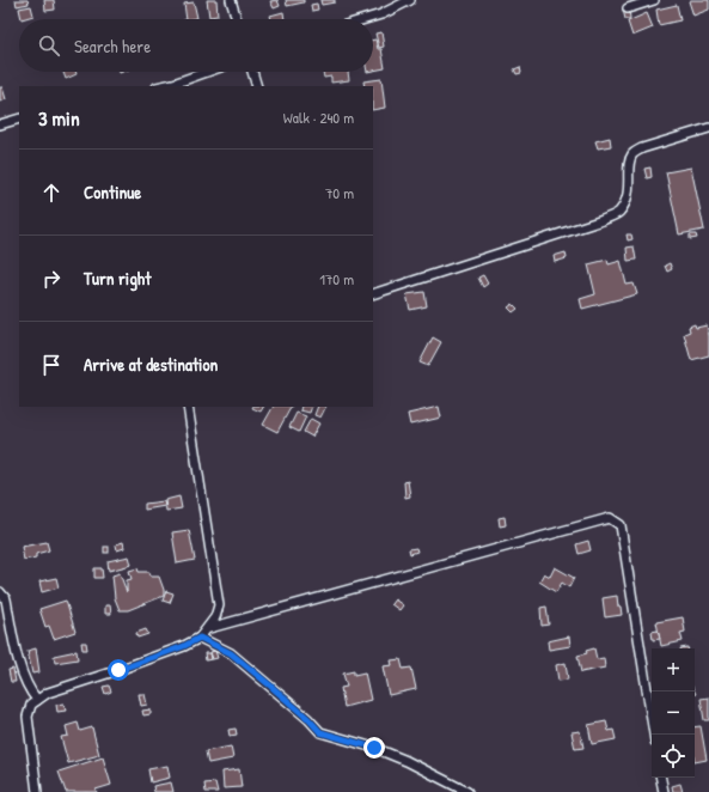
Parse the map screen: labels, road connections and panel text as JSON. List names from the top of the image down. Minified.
{"page":{"search":"Search here","heading":["3 min","Walk · 240 m"],"list":[["Continue","70 m"],["Turn right","170 m"],"Arrive at destination"],"map_buttons":["+","−"]}}
